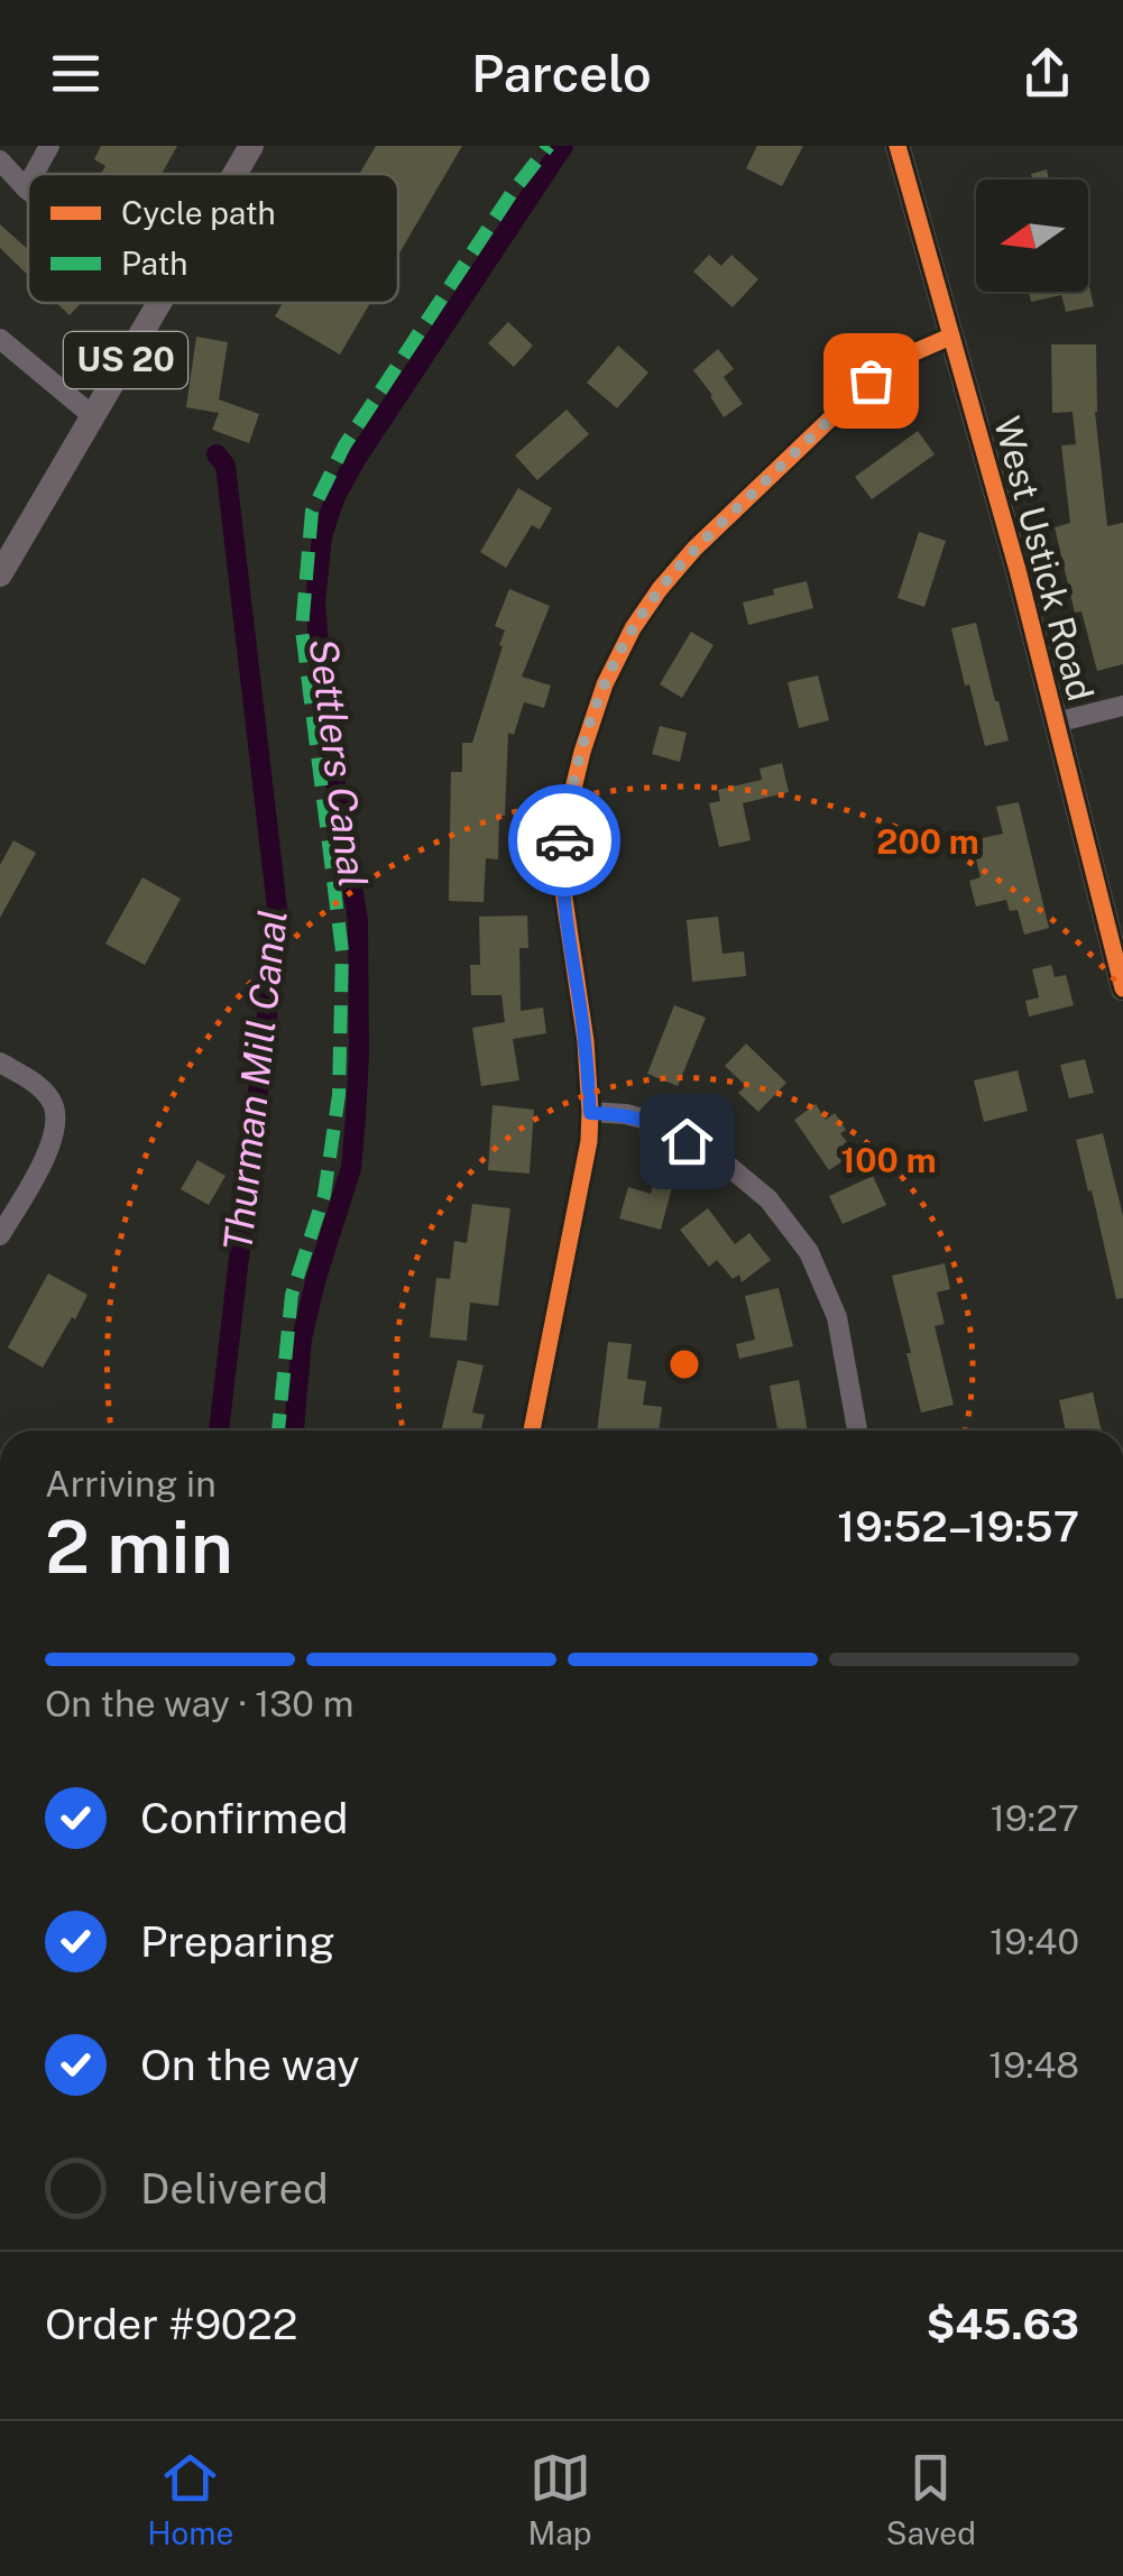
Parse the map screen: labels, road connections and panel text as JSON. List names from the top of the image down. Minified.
{"streets":{"main road":["US 20","West Ustick Road"]},"water":["Settlers Canal","Thurman Mill Canal"],"legend":["Cycle path","Path"],"north":"left","page":{"header":"Parcelo","heading":["2 min","Arriving in","19:52–19:57"],"panel":["Order #9022","$45.63"],"bar":"On the way · 130 m","list":[["Confirmed","19:27"],["Preparing","19:40"],["On the way","19:48"],"Delivered"],"tabs":["Home","Map","Saved"]},"rings":["200 m","100 m"]}
